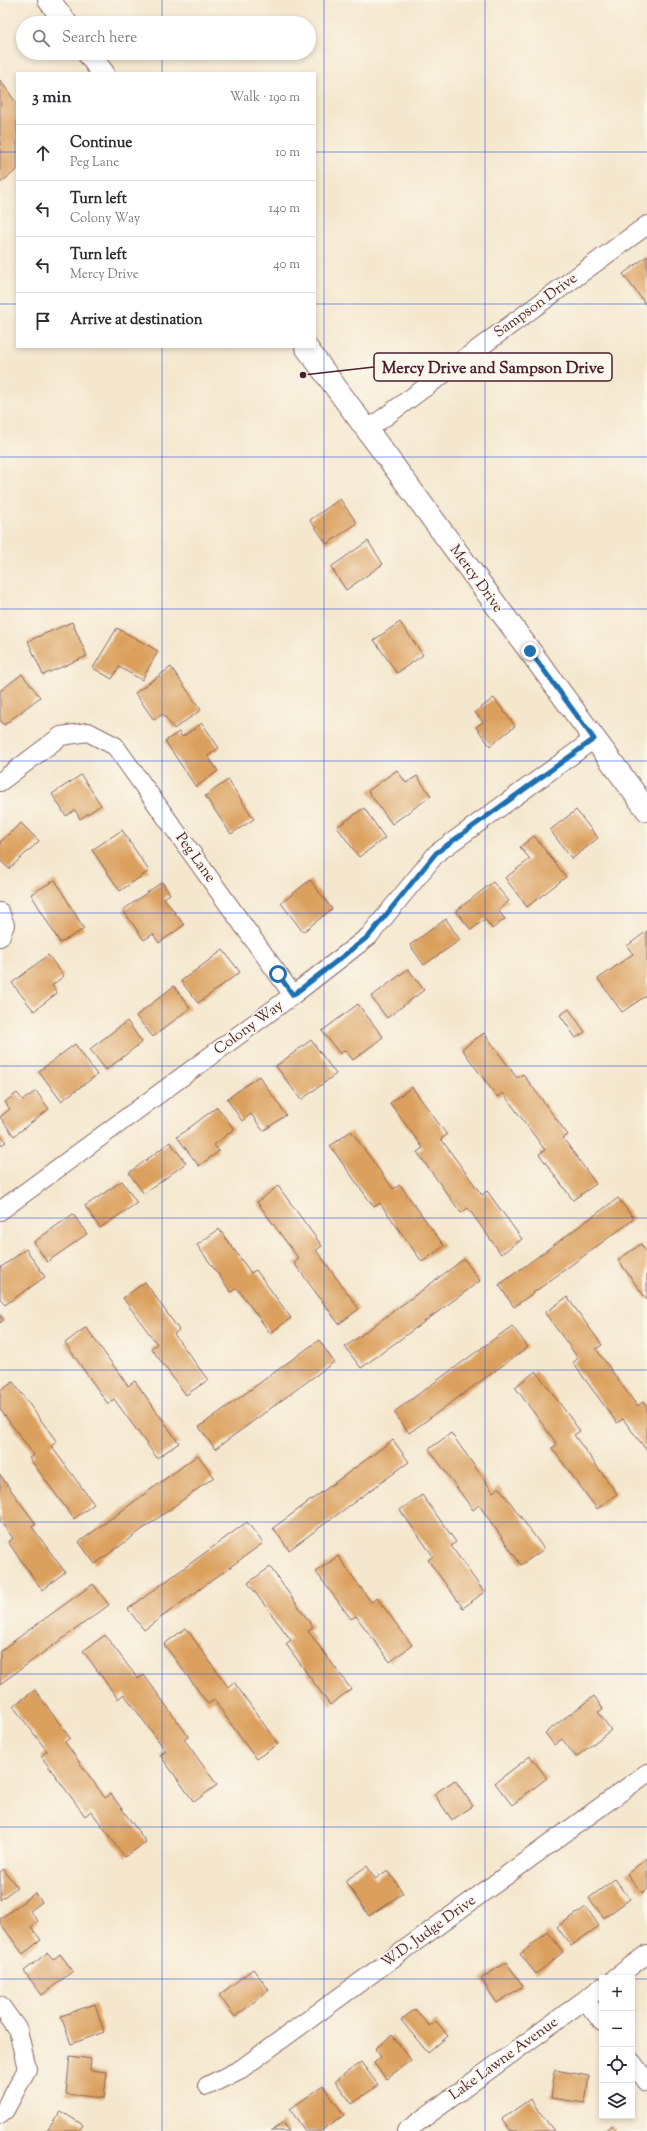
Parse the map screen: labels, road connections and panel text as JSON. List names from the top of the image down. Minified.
{"streets":{"street":["Sampson Drive","Mercy Drive","Peg Lane","Colony Way","W.D. Judge Drive","Lake Lawne Avenue"]},"crossings":[["Sampson Drive","Mercy Drive"],["Mercy Drive","Colony Way"],["Peg Lane","Colony Way"]],"places":["Mercy Drive and Sampson Drive"],"page":{"search":"Search here","heading":["3 min","Walk · 190 m"],"list":[["Continue","Peg Lane","10 m"],["Turn left","Colony Way","140 m"],["Turn left","Mercy Drive","40 m"],"Arrive at destination"],"map_buttons":["+","−"]}}
